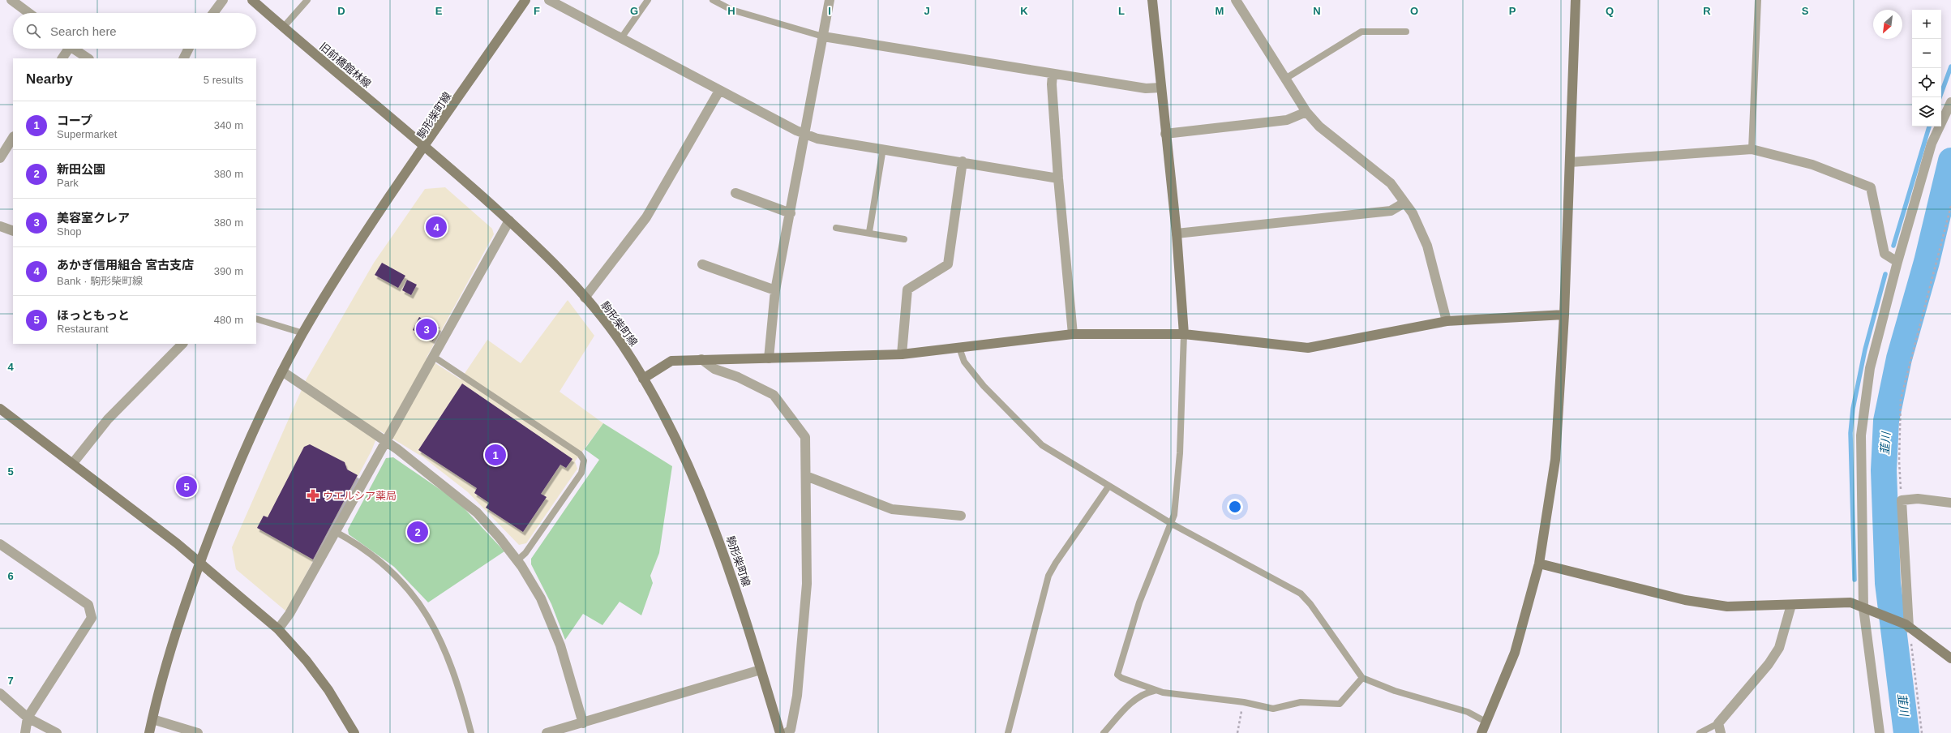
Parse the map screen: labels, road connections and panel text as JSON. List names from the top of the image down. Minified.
{"streets":{"street":["旧前橋館林線","駒形柴町線"]},"crossings":[["旧前橋館林線","駒形柴町線"]],"water":["韮川"],"places":{"pharmacy":["ウエルシア薬局"]},"north":"bottom left","page":{"map_buttons":["+","−"],"search":"Search here","heading":["Nearby","5 results"],"list":[{"mark":"1","name":"コープ","note":"Supermarket","value":"340 m"},{"mark":"2","name":"新田公園","note":"Park","value":"380 m"},{"mark":"3","name":"美容室クレア","note":"Shop","value":"380 m"},{"mark":"4","name":"あかぎ信用組合 宮古支店","note":"Bank · 駒形柴町線","value":"390 m"},{"mark":"5","name":"ほっともっと","note":"Restaurant","value":"480 m"}],"pins":["4","3","1","5","2"]},"grid":{"columns":["D","E","F","G","H","I","J","K","L","M","N","O","P","Q","R","S"],"rows":["4","5","6","7"]}}
